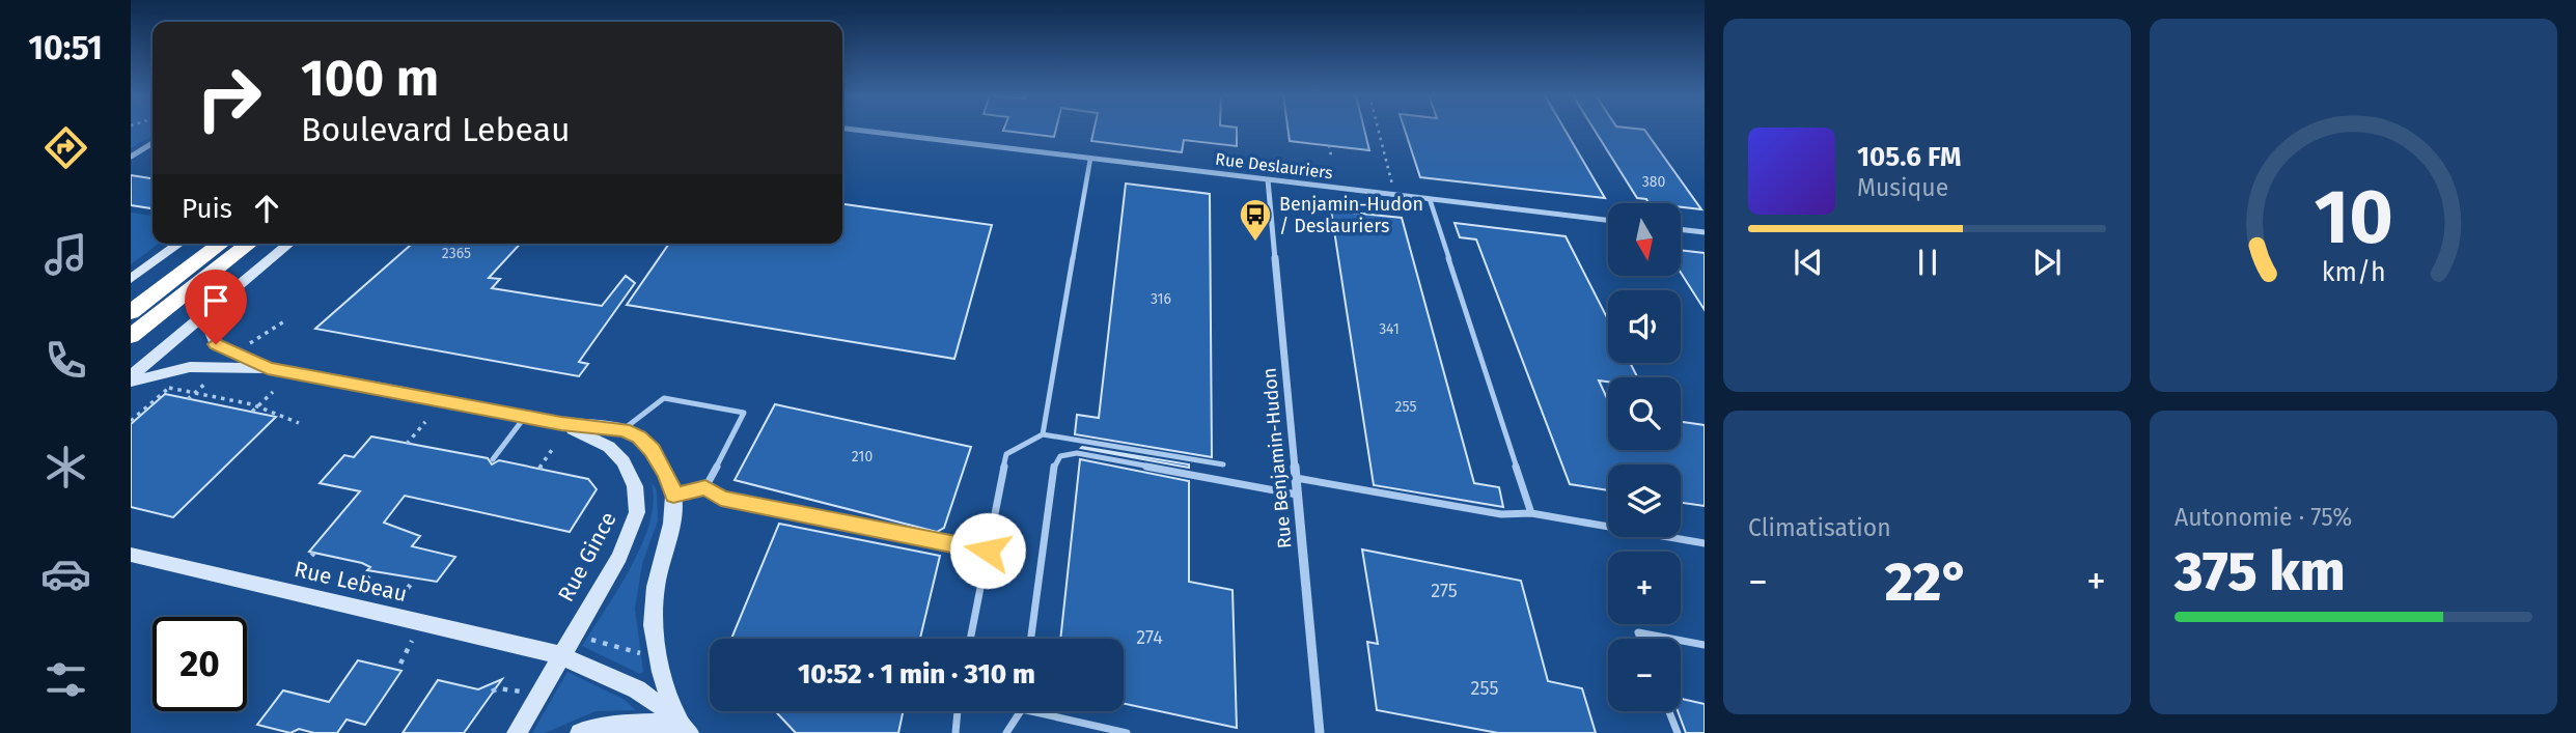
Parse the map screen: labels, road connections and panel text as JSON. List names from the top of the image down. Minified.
{"streets":{"street":["Rue Deslauriers","Rue Benjamin-Hudon","Rue Gince","Rue Lebeau"]},"crossings":[["Rue Deslauriers","Rue Benjamin-Hudon"],["Rue Gince","Rue Lebeau"]],"places":{"bus stop":["Benjamin-Hudon / Deslauriers"]},"house_numbers":["380","2365","316","341","255","210","275","274","255"],"north":"bottom","page":{"tabs":"10:51","turn":["100 m","Boulevard Lebeau"],"song":["105.6 FM","Musique"],"then":"Puis","map_buttons":["+","−"],"tile":["Climatisation",["Autonomie · 75%","375 km"]],"heat":["−","22°","+"],"limit":"20","trip":"10:52 · 1 min · 310 m","gauge":["10","km/h"]}}
